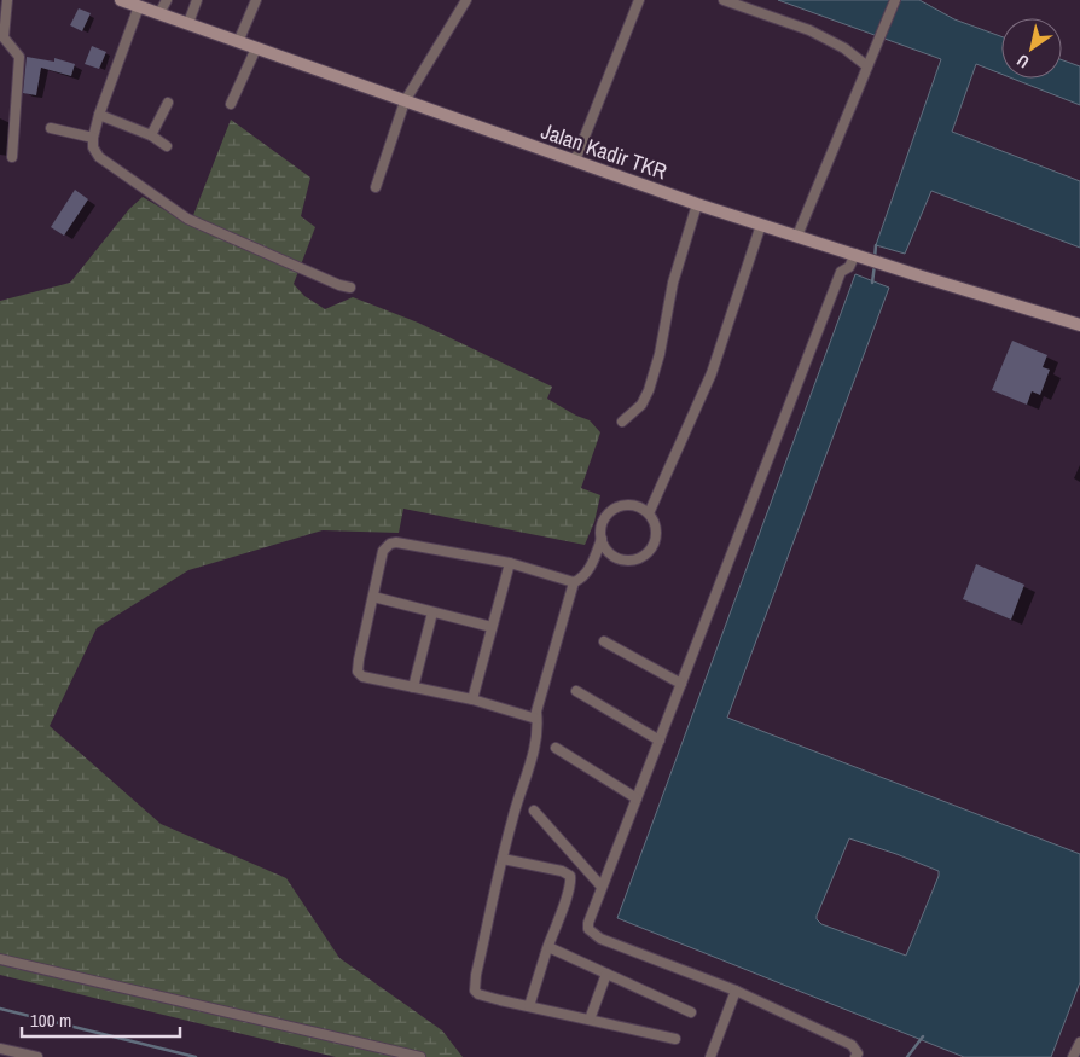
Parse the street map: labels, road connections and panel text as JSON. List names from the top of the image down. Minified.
{"streets":{"street":["Jalan Kadir TKR"]},"scale_bar":"100 m","north":"bottom left"}
